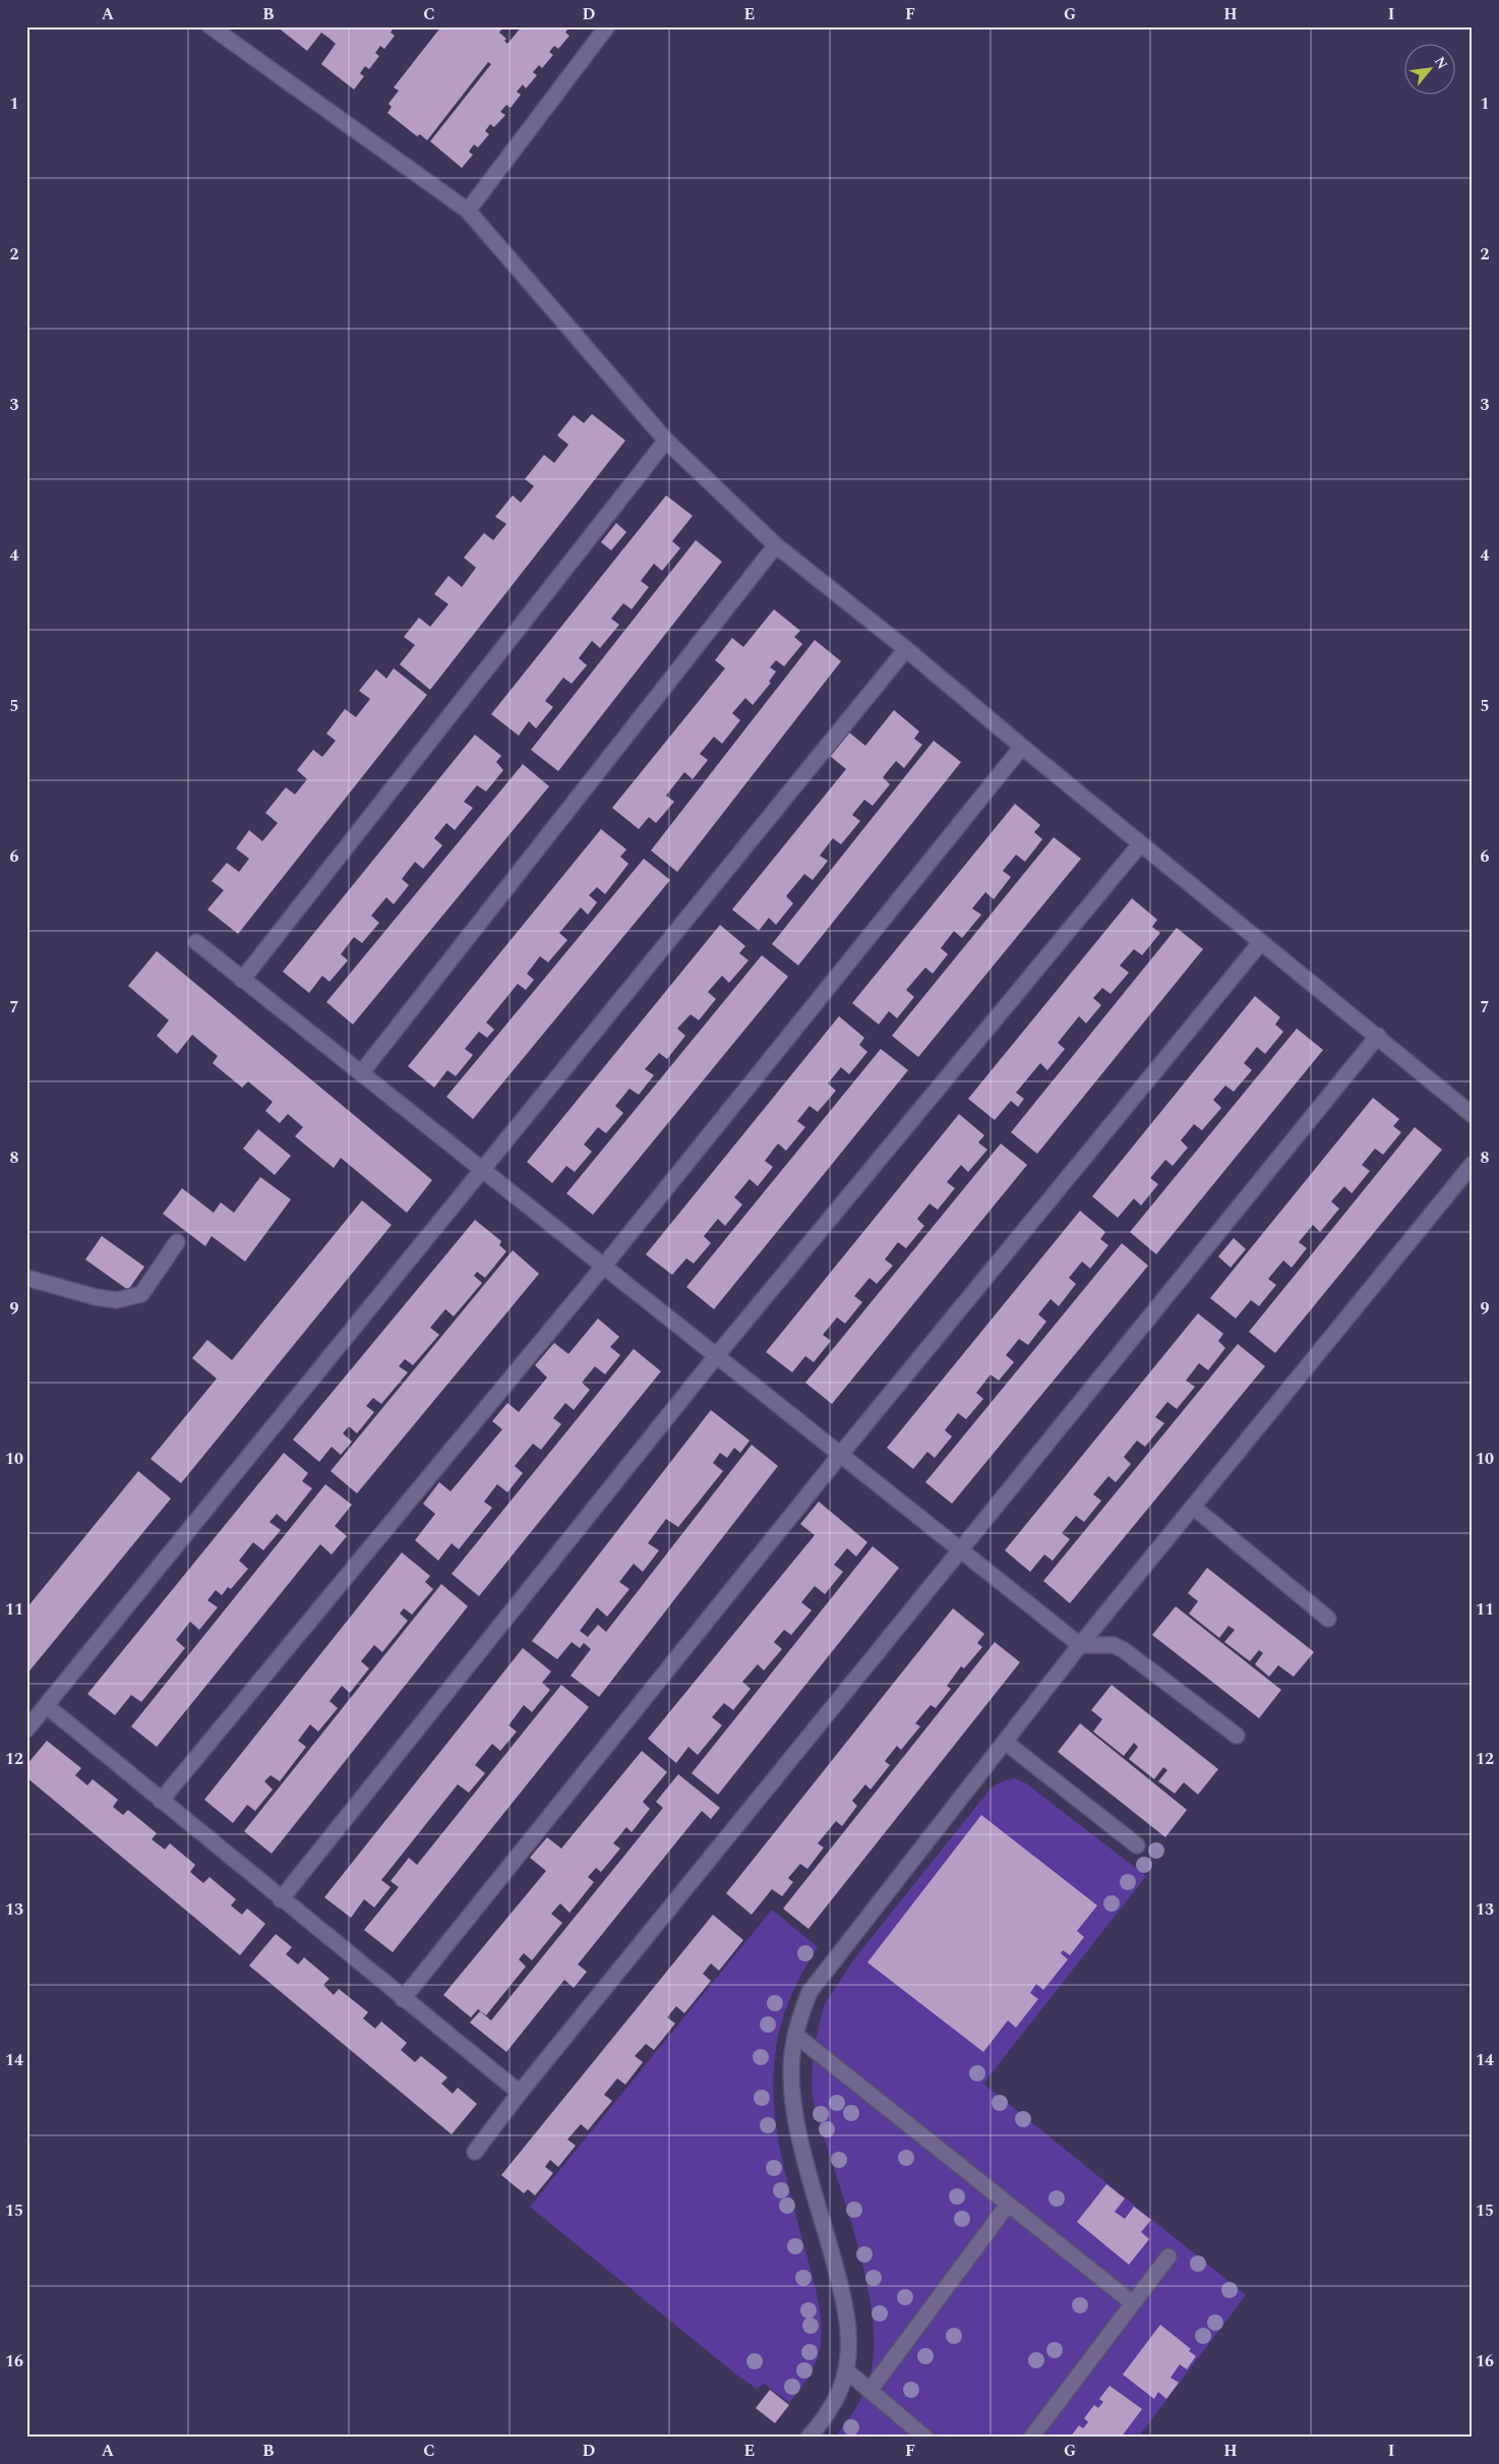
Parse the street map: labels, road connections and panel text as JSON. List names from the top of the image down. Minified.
{"north":"top right","grid":{"columns":["A","B","C","D","E","F","G","H","I"],"rows":["1","2","3","4","5","6","7","8","9","10","11","12","13","14","15","16"]}}
